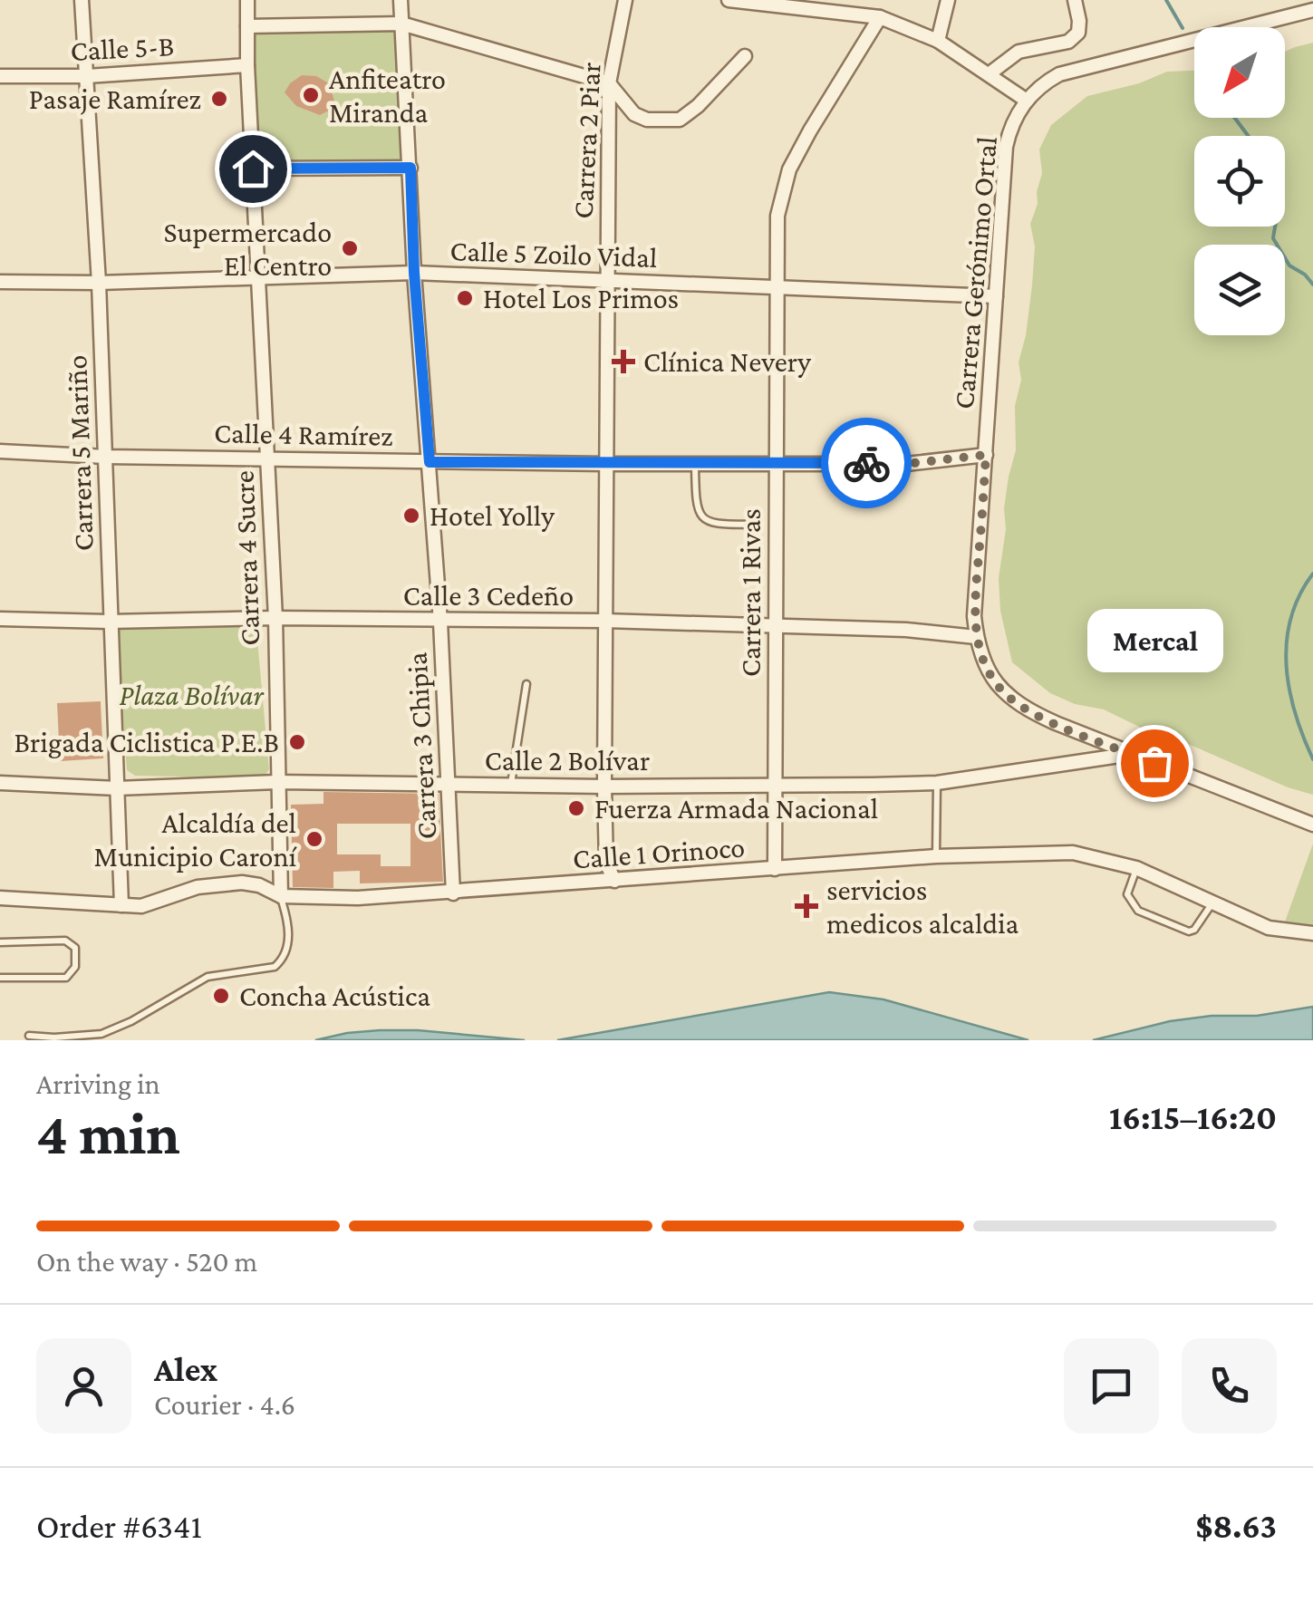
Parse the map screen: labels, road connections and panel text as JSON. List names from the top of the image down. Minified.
{"streets":{"street":["Calle 5-B","Carrera 2 Piar","Calle 5 Zoilo Vidal","Carrera Gerónimo Ortal","Calle 4 Ramírez","Carrera 5 Mariño","Carrera 4 Sucre","Carrera 1 Rivas","Calle 3 Cedeño","Carrera 3 Chipia","Calle 2 Bolívar","Calle 1 Orinoco"]},"crossings":[["Calle 5-B","Carrera 5 Mariño"],["Calle 5-B","Carrera 4 Sucre"],["Carrera 2 Piar","Calle 5 Zoilo Vidal"],["Carrera 2 Piar","Calle 4 Ramírez"],["Carrera 2 Piar","Calle 3 Cedeño"],["Carrera 2 Piar","Calle 2 Bolívar"],["Carrera 2 Piar","Calle 1 Orinoco"],["Calle 5 Zoilo Vidal","Carrera Gerónimo Ortal"],["Calle 5 Zoilo Vidal","Carrera 5 Mariño"],["Calle 5 Zoilo Vidal","Carrera 4 Sucre"],["Calle 5 Zoilo Vidal","Carrera 1 Rivas"],["Calle 5 Zoilo Vidal","Carrera 3 Chipia"],["Carrera Gerónimo Ortal","Calle 4 Ramírez"],["Carrera Gerónimo Ortal","Calle 3 Cedeño"],["Carrera Gerónimo Ortal","Calle 2 Bolívar"],["Calle 4 Ramírez","Carrera 5 Mariño"],["Calle 4 Ramírez","Carrera 4 Sucre"],["Calle 4 Ramírez","Carrera 1 Rivas"],["Calle 4 Ramírez","Carrera 3 Chipia"],["Carrera 5 Mariño","Calle 3 Cedeño"],["Carrera 5 Mariño","Calle 2 Bolívar"],["Carrera 5 Mariño","Calle 1 Orinoco"],["Carrera 4 Sucre","Calle 3 Cedeño"],["Carrera 4 Sucre","Calle 2 Bolívar"],["Carrera 4 Sucre","Calle 1 Orinoco"],["Carrera 1 Rivas","Calle 3 Cedeño"],["Carrera 1 Rivas","Calle 2 Bolívar"],["Carrera 1 Rivas","Calle 1 Orinoco"],["Calle 3 Cedeño","Carrera 3 Chipia"],["Carrera 3 Chipia","Calle 2 Bolívar"],["Carrera 3 Chipia","Calle 1 Orinoco"]],"parks":["Plaza Bolívar"],"places":{"other":["Anfiteatro Miranda","Pasaje Ramírez","Supermercado El Centro","Hotel Los Primos","Hotel Yolly","Brigada Ciclistica P.E.B","Mercal","Fuerza Armada Nacional","Alcaldía del Municipio Caroní","Concha Acústica"],"health":["Clínica Nevery","servicios medicos alcaldia"]},"north":"bottom left","page":{"bubble":"Mercal","heading":["4 min","Arriving in","16:15–16:20"],"panel":["Alex","Courier · 4.6","Order #6341","$8.63"],"bar":"On the way · 520 m"}}
